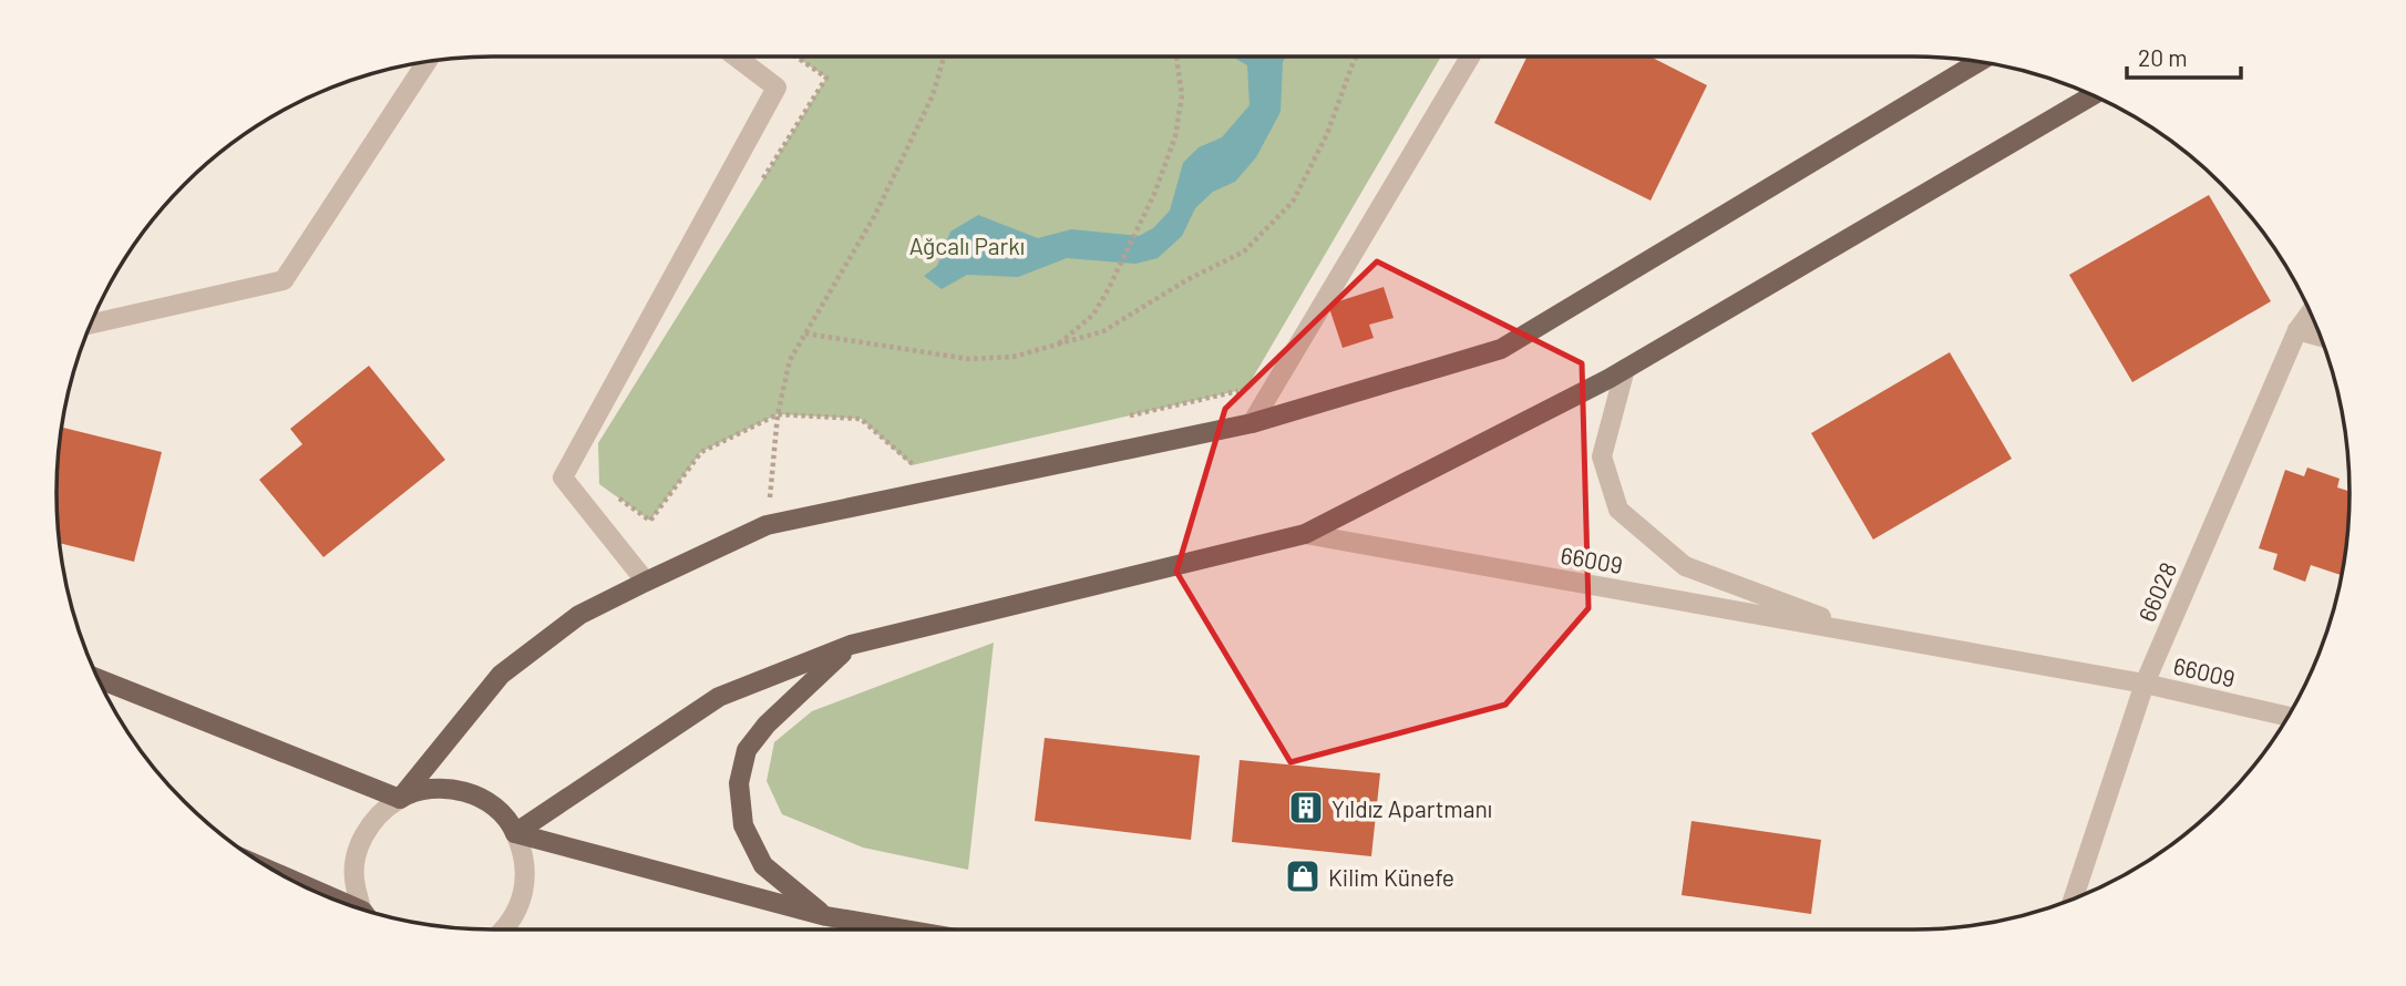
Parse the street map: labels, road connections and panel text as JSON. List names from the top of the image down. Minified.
{"streets":{"street":["66009","66028"]},"crossings":[["66009","66028"]],"parks":["Ağcalı Parkı"],"places":{"building":["Yıldız Apartmanı"],"shop":["Kilim Künefe"]},"scale_bar":"20 m"}
